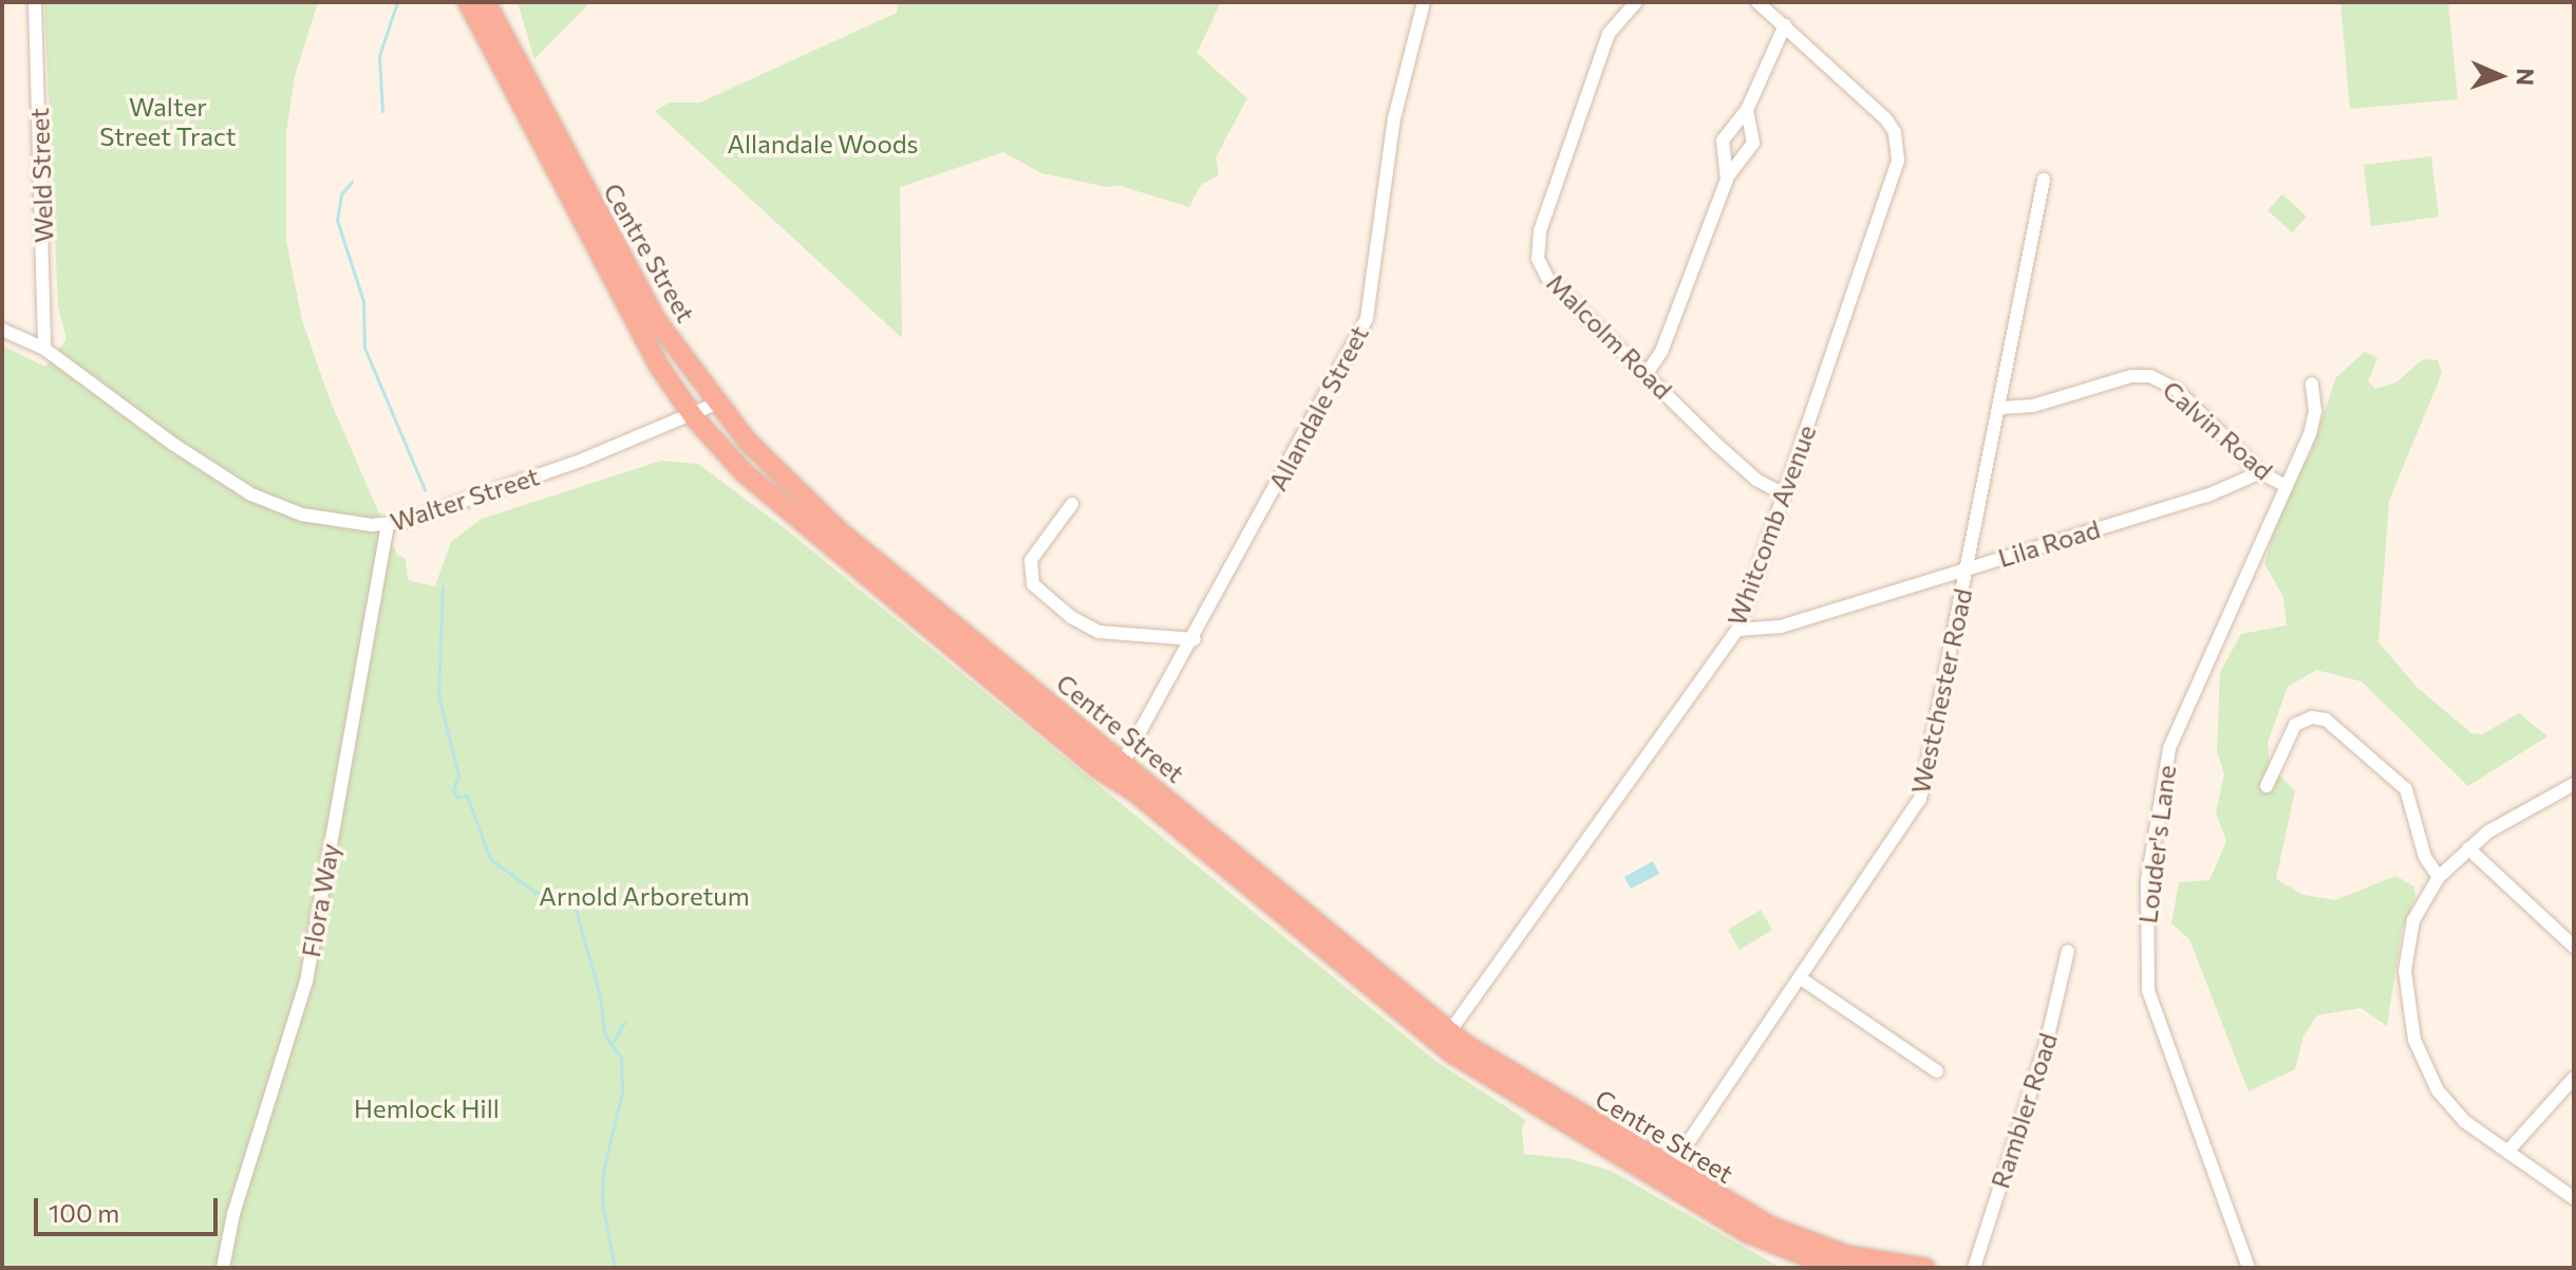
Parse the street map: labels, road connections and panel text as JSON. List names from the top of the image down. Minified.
{"streets":{"highway":["Centre Street"],"street":["Weld Street","Malcolm Road","Allandale Street","Calvin Road","Walter Street","Whitcomb Avenue","Lila Road","Westchester Road","Louder's Lane","Flora Way","Rambler Road"]},"crossings":[["Weld Street","Walter Street"],["Centre Street","Allandale Street"],["Centre Street","Walter Street"],["Centre Street","Whitcomb Avenue"],["Centre Street","Westchester Road"],["Malcolm Road","Whitcomb Avenue"],["Calvin Road","Lila Road"],["Calvin Road","Westchester Road"],["Calvin Road","Louder's Lane"],["Walter Street","Flora Way"],["Whitcomb Avenue","Lila Road"],["Lila Road","Westchester Road"]],"parks":["Walter Street Tract","Allandale Woods","Arnold Arboretum","Hemlock Hill"],"scale_bar":"100 m","north":"right"}
